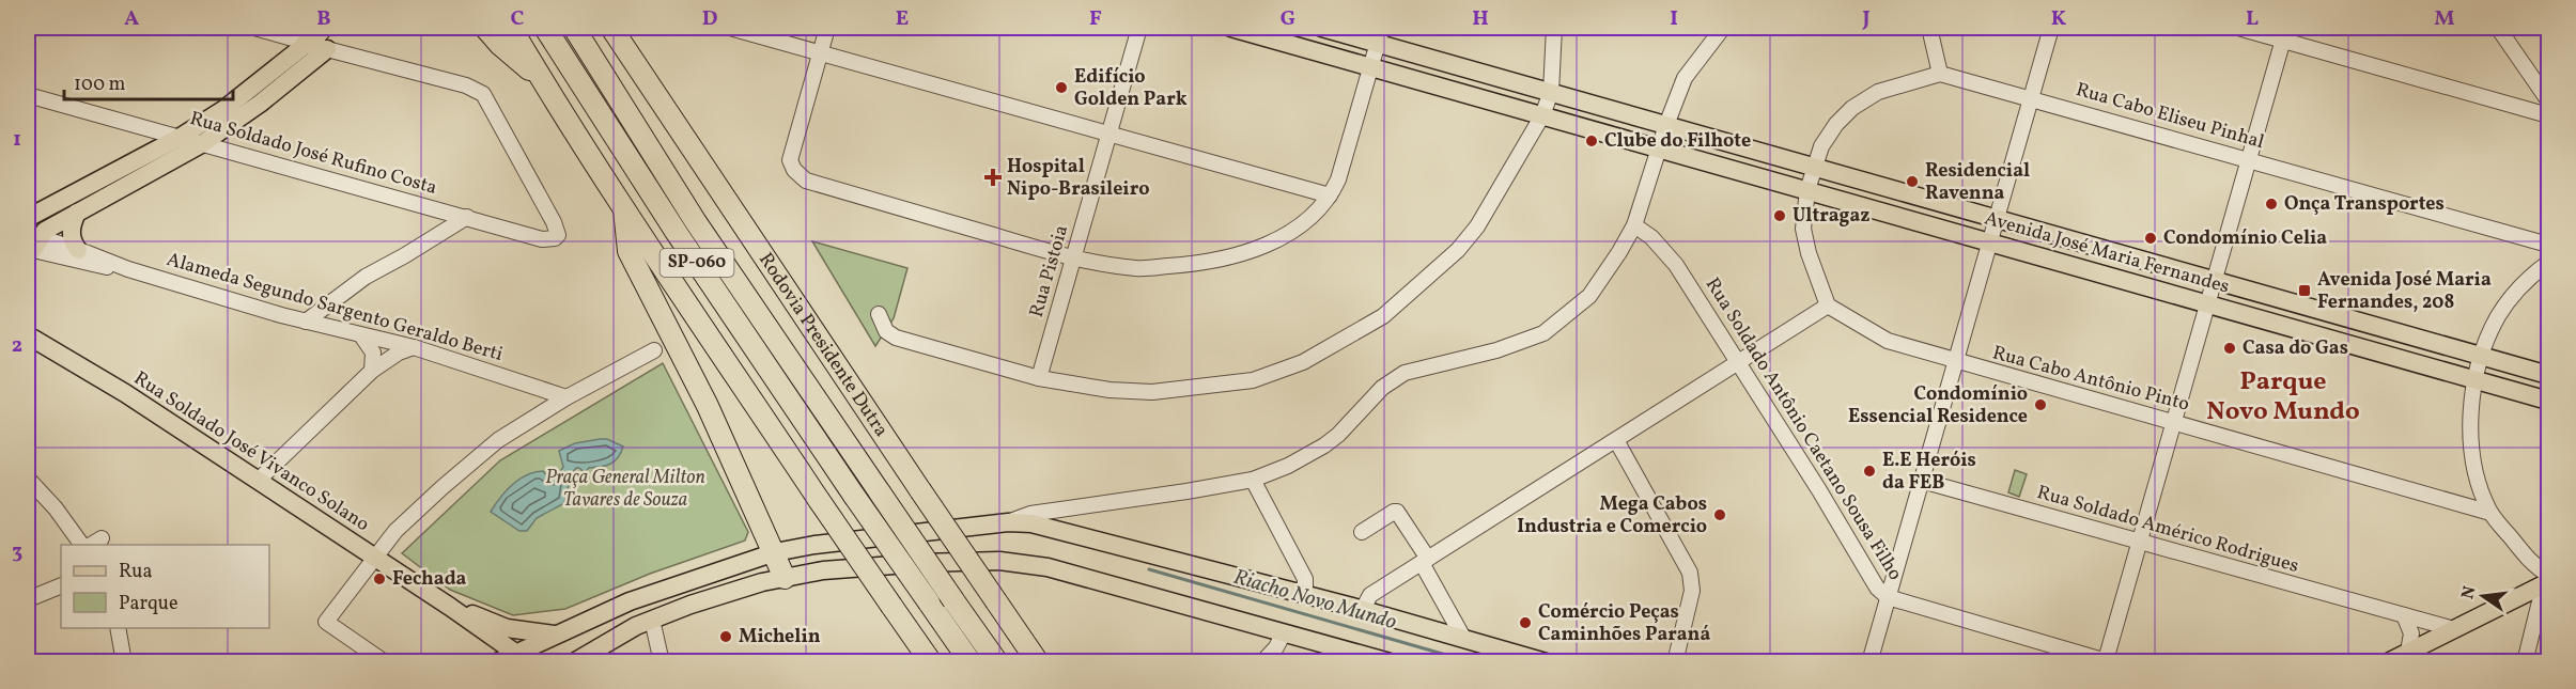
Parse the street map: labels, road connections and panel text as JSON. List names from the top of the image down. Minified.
{"streets":{"highway":["SP-060","Rodovia Presidente Dutra"],"main road":["Avenida José Maria Fernandes","Rua Soldado José Vivanco Solano"],"street":["Rua Cabo Eliseu Pinhal","Rua Soldado José Rufino Costa","Rua Pistoia","Alameda Segundo Sargento Geraldo Berti","Rua Cabo Antônio Pinto","Rua Soldado Antônio Caetano Sousa Filho","Rua Soldado Américo Rodrigues"]},"districts":["Parque Novo Mundo"],"water":["Riacho Novo Mundo"],"parks":["Praça General Milton Tavares de Souza"],"places":{"other":["Edifício Golden Park","Clube do Filhote","Residencial Ravenna","Onça Transportes","Ultragaz","Condomínio Celia","Casa do Gas","Condomínio Essencial Residence","E.E Heróis da FEB","Mega Cabos Industria e Comercio","Fechada","Comércio Peças Caminhões Paraná","Michelin"],"health":["Hospital Nipo-Brasileiro"],"transit":["Avenida José Maria Fernandes, 208"]},"legend":["Rua","Parque"],"scale_bar":"100 m","north":"left","grid":{"columns":["A","B","C","D","E","F","G","H","I","J","K","L","M"],"rows":["1","2","3"]}}
